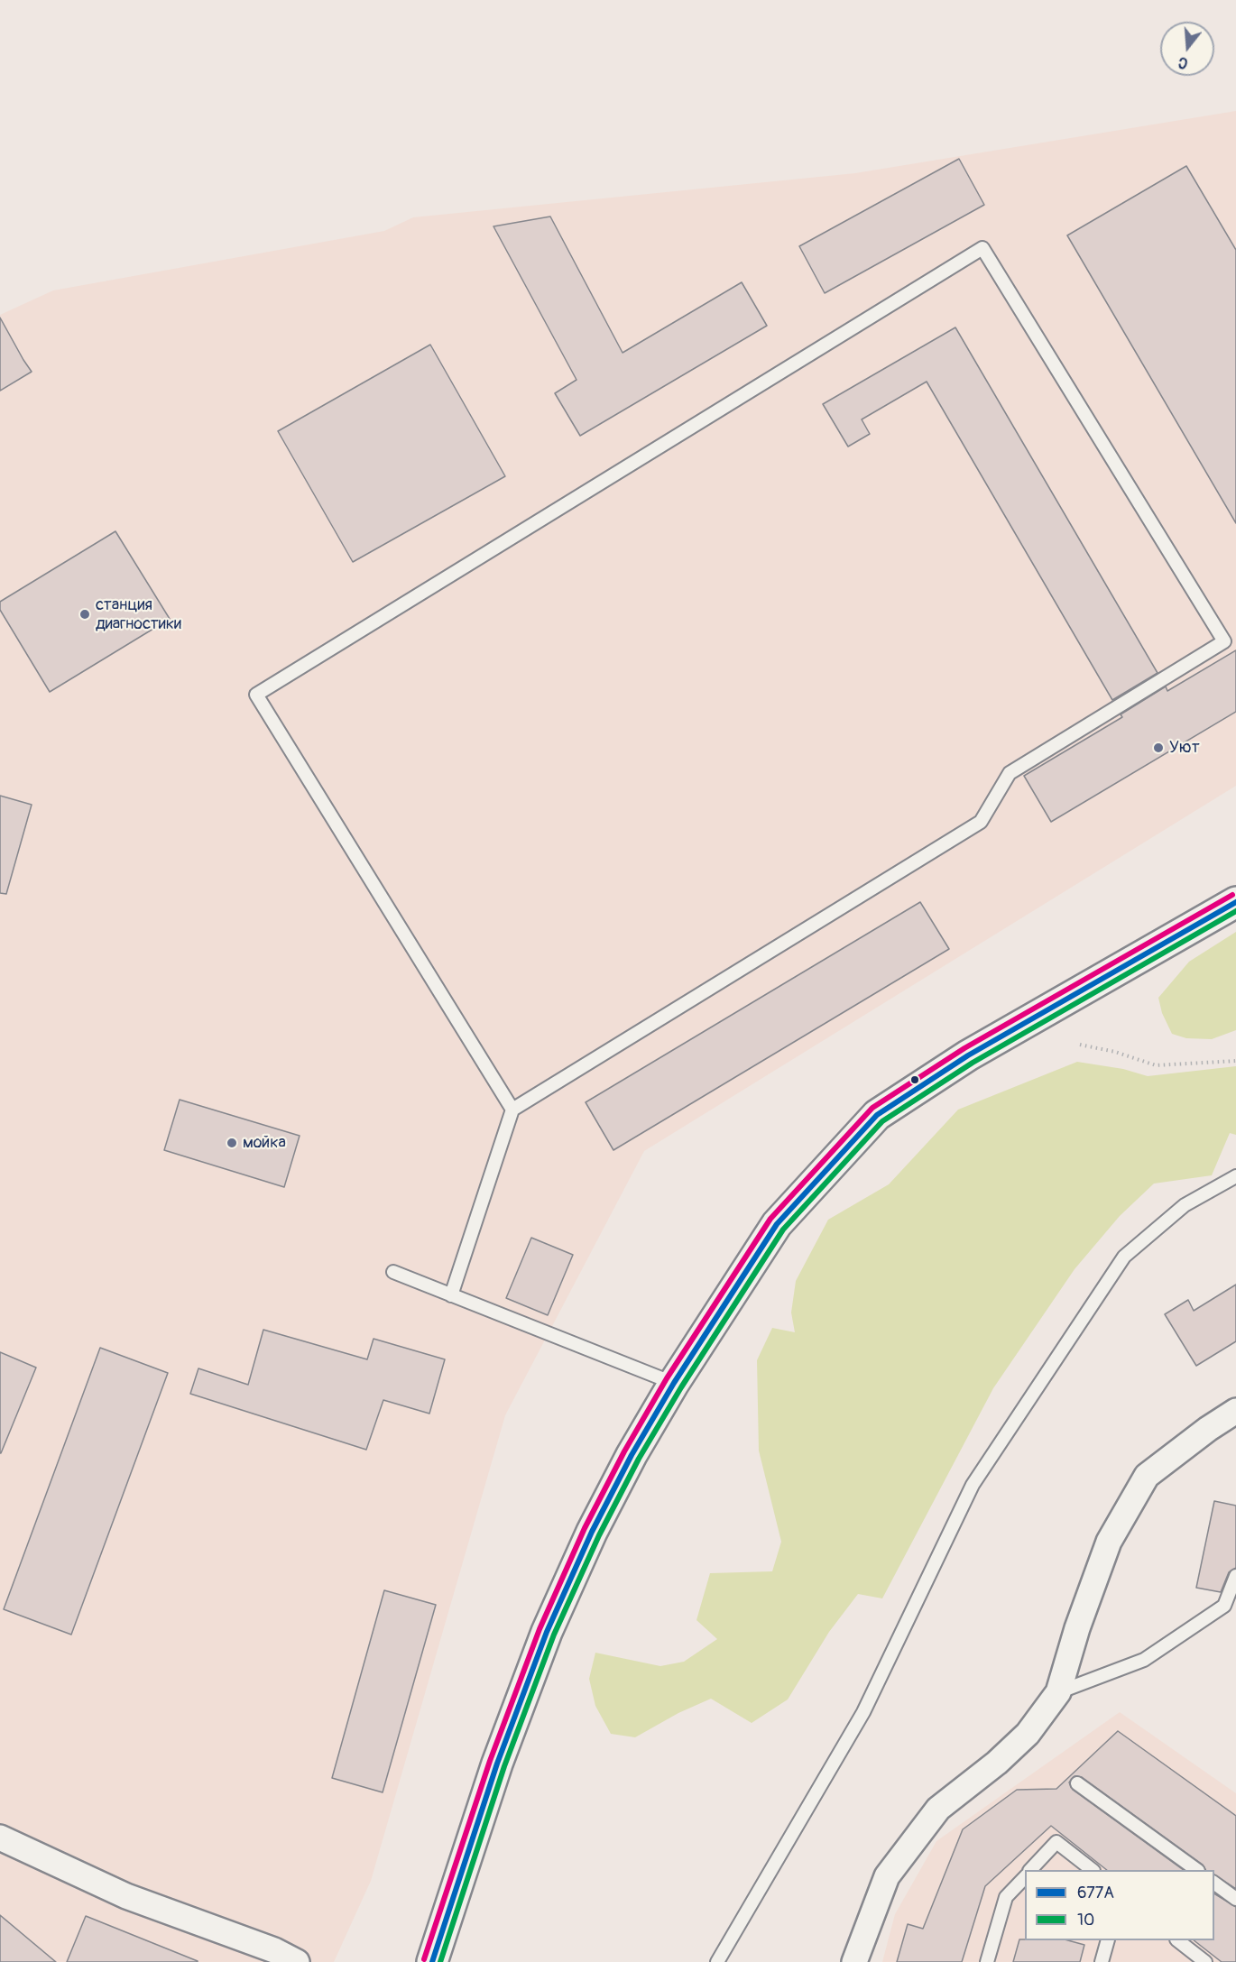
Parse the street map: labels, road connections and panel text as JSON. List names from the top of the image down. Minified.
{"places":["станция диагностики","Уют","мойка"],"lines":["transit line 677А","transit line 10"],"legend":["677А","10"],"north":"bottom"}
